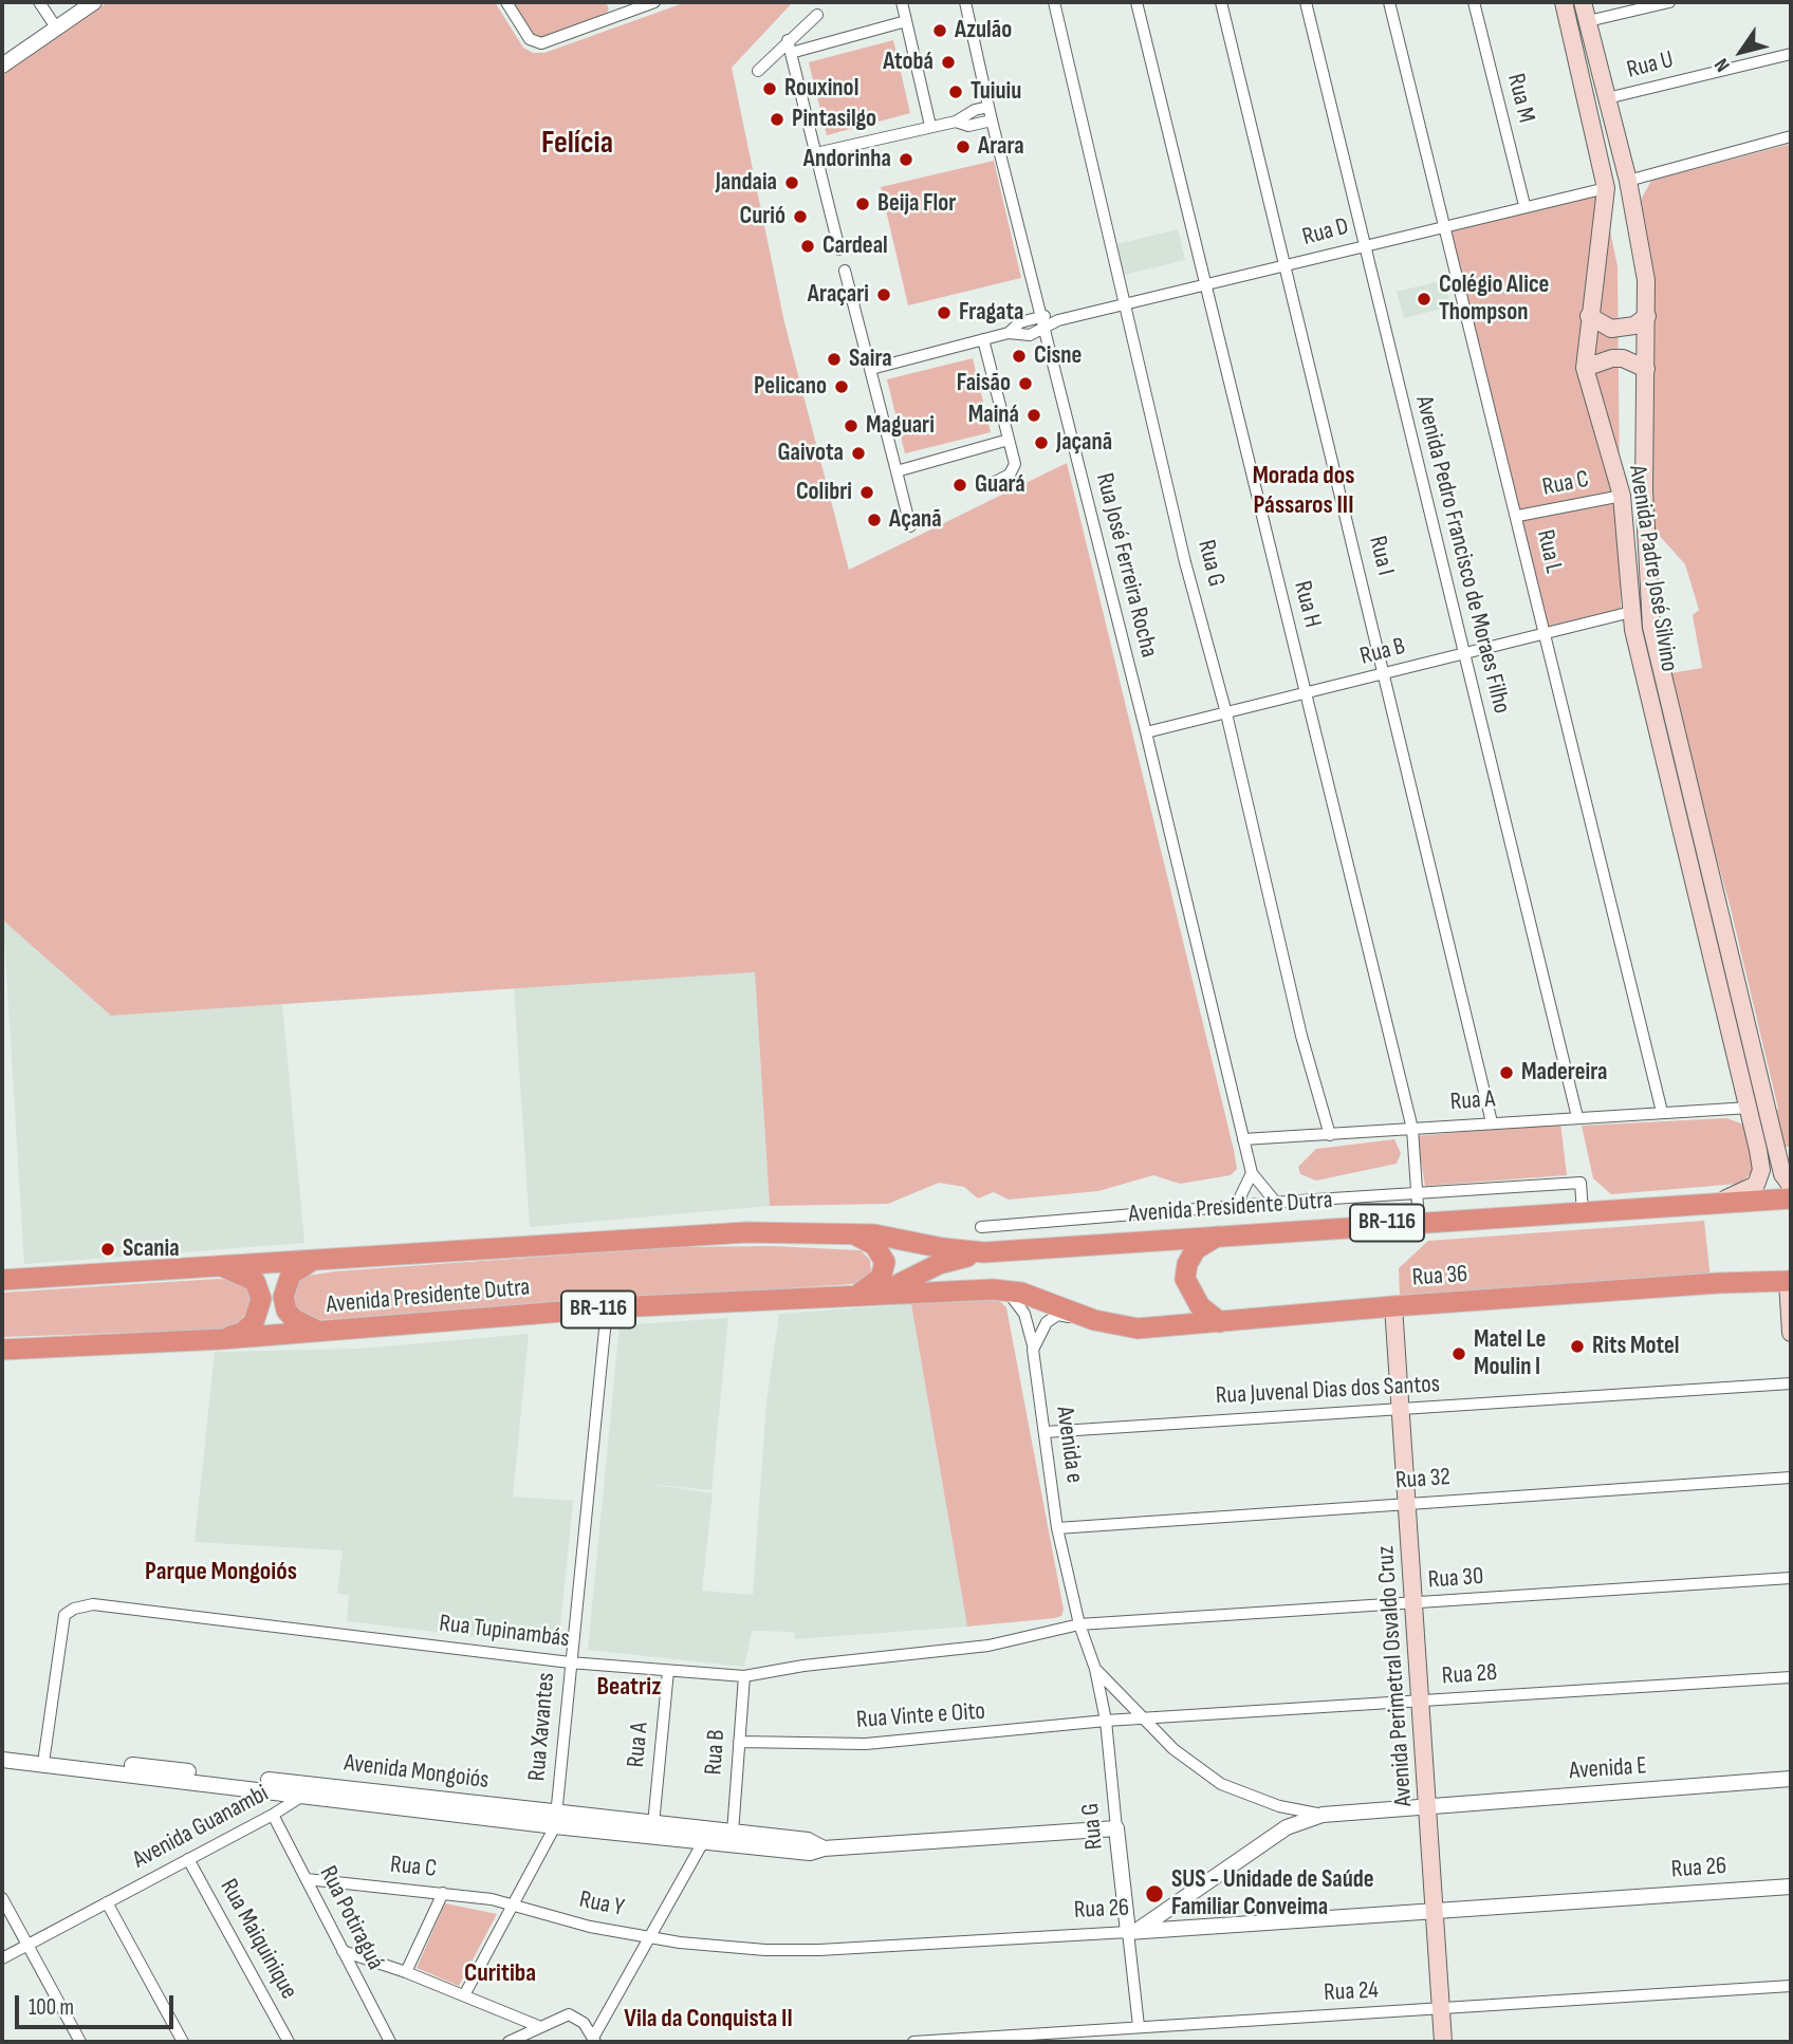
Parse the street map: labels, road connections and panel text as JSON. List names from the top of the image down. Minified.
{"streets":{"highway":["Avenida Presidente Dutra","BR-116","Rua 36"],"main road":["Avenida Padre José Silvino","Avenida Perimetral Osvaldo Cruz"],"street":["Rua U","Rua M","Rua D","Rua C","Rua L","Avenida Pedro Francisco de Moraes Filho","Rua I","Rua G","Rua José Ferreira Rocha","Rua H","Rua B","Rua A","Rua Juvenal Dias dos Santos","Avenida e","Rua 32","Rua 30","Rua Tupinambás","Rua 28","Rua Vinte e Oito","Rua Xavantes","Avenida E","Avenida Mongoiós","Avenida Guanambi","Rua 26","Rua Y","Rua Potiraguá","Rua Maiquinique","Rua 24"]},"crossings":[["Rua U","Avenida Padre José Silvino"],["Rua M","Rua D"],["Rua D","Rua L"],["Rua D","Avenida Pedro Francisco de Moraes Filho"],["Rua D","Rua I"],["Rua D","Rua G"],["Rua D","Rua José Ferreira Rocha"],["Rua D","Avenida Padre José Silvino"],["Rua D","Rua H"],["Rua C","Rua L"],["Rua C","Avenida Padre José Silvino"],["Rua C","Rua Xavantes"],["Rua C","Rua Y"],["Rua C","Rua Potiraguá"],["Rua L","Rua B"],["Rua L","Rua A"],["Avenida Pedro Francisco de Moraes Filho","Rua B"],["Avenida Pedro Francisco de Moraes Filho","Rua A"],["Rua I","Rua B"],["Rua I","Rua A"],["Rua G","Rua B"],["Rua G","Rua A"],["Rua G","Avenida e"],["Rua G","Rua 30"],["Rua G","Rua Tupinambás"],["Rua G","Rua 28"],["Rua G","Rua Vinte e Oito"],["Rua G","Avenida E"],["Rua G","Avenida Mongoiós"],["Rua G","Rua 26"],["Rua G","Rua 24"],["Rua José Ferreira Rocha","Rua B"],["Rua José Ferreira Rocha","Rua A"],["Avenida Padre José Silvino","Rua B"],["Avenida Padre José Silvino","Rua A"],["Avenida Padre José Silvino","Avenida Presidente Dutra"],["Rua H","Rua B"],["Rua H","Rua A"],["Rua H","Avenida Presidente Dutra"],["Rua B","Rua Tupinambás"],["Rua B","Rua Vinte e Oito"],["Rua B","Avenida Mongoiós"],["Rua A","Rua Tupinambás"],["Rua A","Avenida Mongoiós"],["Avenida Presidente Dutra","Rua 36"],["Avenida Presidente Dutra","Rua Xavantes"],["Rua 36","Avenida e"],["Rua 36","Avenida Perimetral Osvaldo Cruz"],["Rua Juvenal Dias dos Santos","Avenida e"],["Rua Juvenal Dias dos Santos","Avenida Perimetral Osvaldo Cruz"],["Avenida e","Rua 32"],["Avenida e","Rua 30"],["Avenida e","Rua Tupinambás"],["Rua 32","Avenida Perimetral Osvaldo Cruz"],["Rua 30","Rua Tupinambás"],["Rua 30","Avenida Perimetral Osvaldo Cruz"],["Rua Tupinambás","Rua Xavantes"],["Rua Tupinambás","Avenida Mongoiós"],["Rua 28","Avenida Perimetral Osvaldo Cruz"],["Rua 28","Rua Vinte e Oito"],["Avenida Perimetral Osvaldo Cruz","Avenida E"],["Avenida Perimetral Osvaldo Cruz","Rua 26"],["Avenida Perimetral Osvaldo Cruz","Rua 24"],["Rua Xavantes","Avenida Mongoiós"],["Rua Xavantes","Rua Y"],["Avenida E","Rua 26"],["Avenida Mongoiós","Avenida Guanambi"],["Avenida Guanambi","Rua Potiraguá"],["Avenida Guanambi","Rua Maiquinique"],["Rua 26","Rua Y"]],"districts":["Felícia","Morada dos Pássaros III","Parque Mongoiós","Beatriz","Curitiba","Vila da Conquista II"],"places":["Azulão","Atobá","Rouxinol","Tuiuiu","Pintasilgo","Arara","Andorinha","Jandaia","Beija Flor","Curió","Cardeal","Araçari","Colégio Alice Thompson","Fragata","Cisne","Saira","Faisão","Pelicano","Mainá","Maguari","Jaçanã","Gaivota","Guará","Colibri","Açanã","Madereira","Scania","Rits Motel","Matel Le Moulin I","SUS - Unidade de Saúde Familiar Conveima"],"scale_bar":"100 m","north":"bottom left"}
